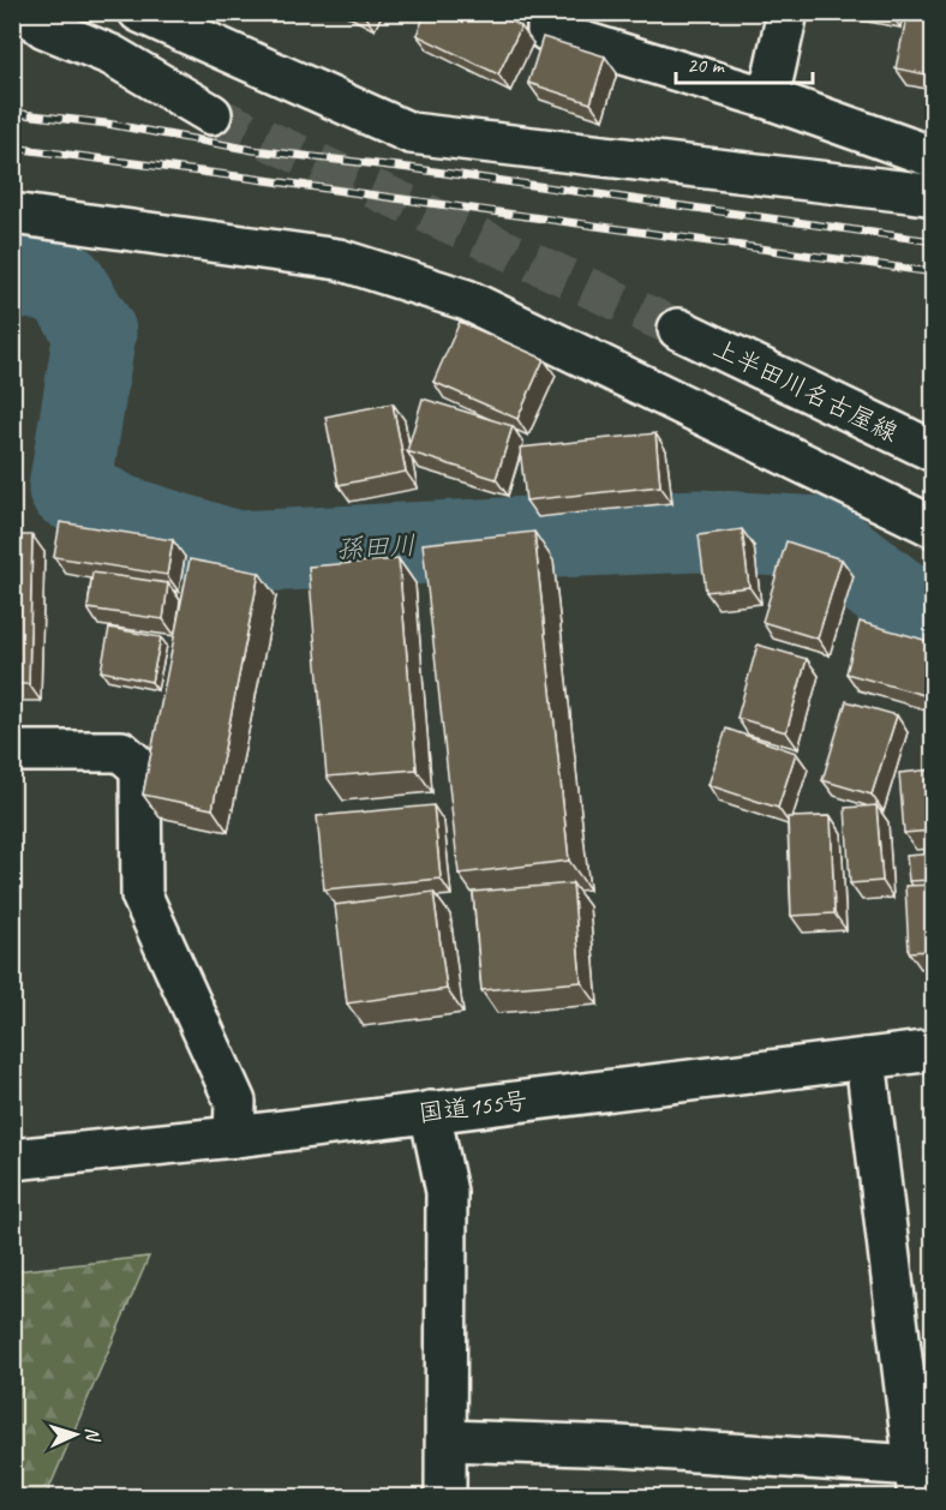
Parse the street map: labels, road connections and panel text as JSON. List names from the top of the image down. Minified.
{"streets":{"main road":["上半田川名古屋線","国道155号"]},"water":["孫田川"],"scale_bar":"20 m","north":"right"}
